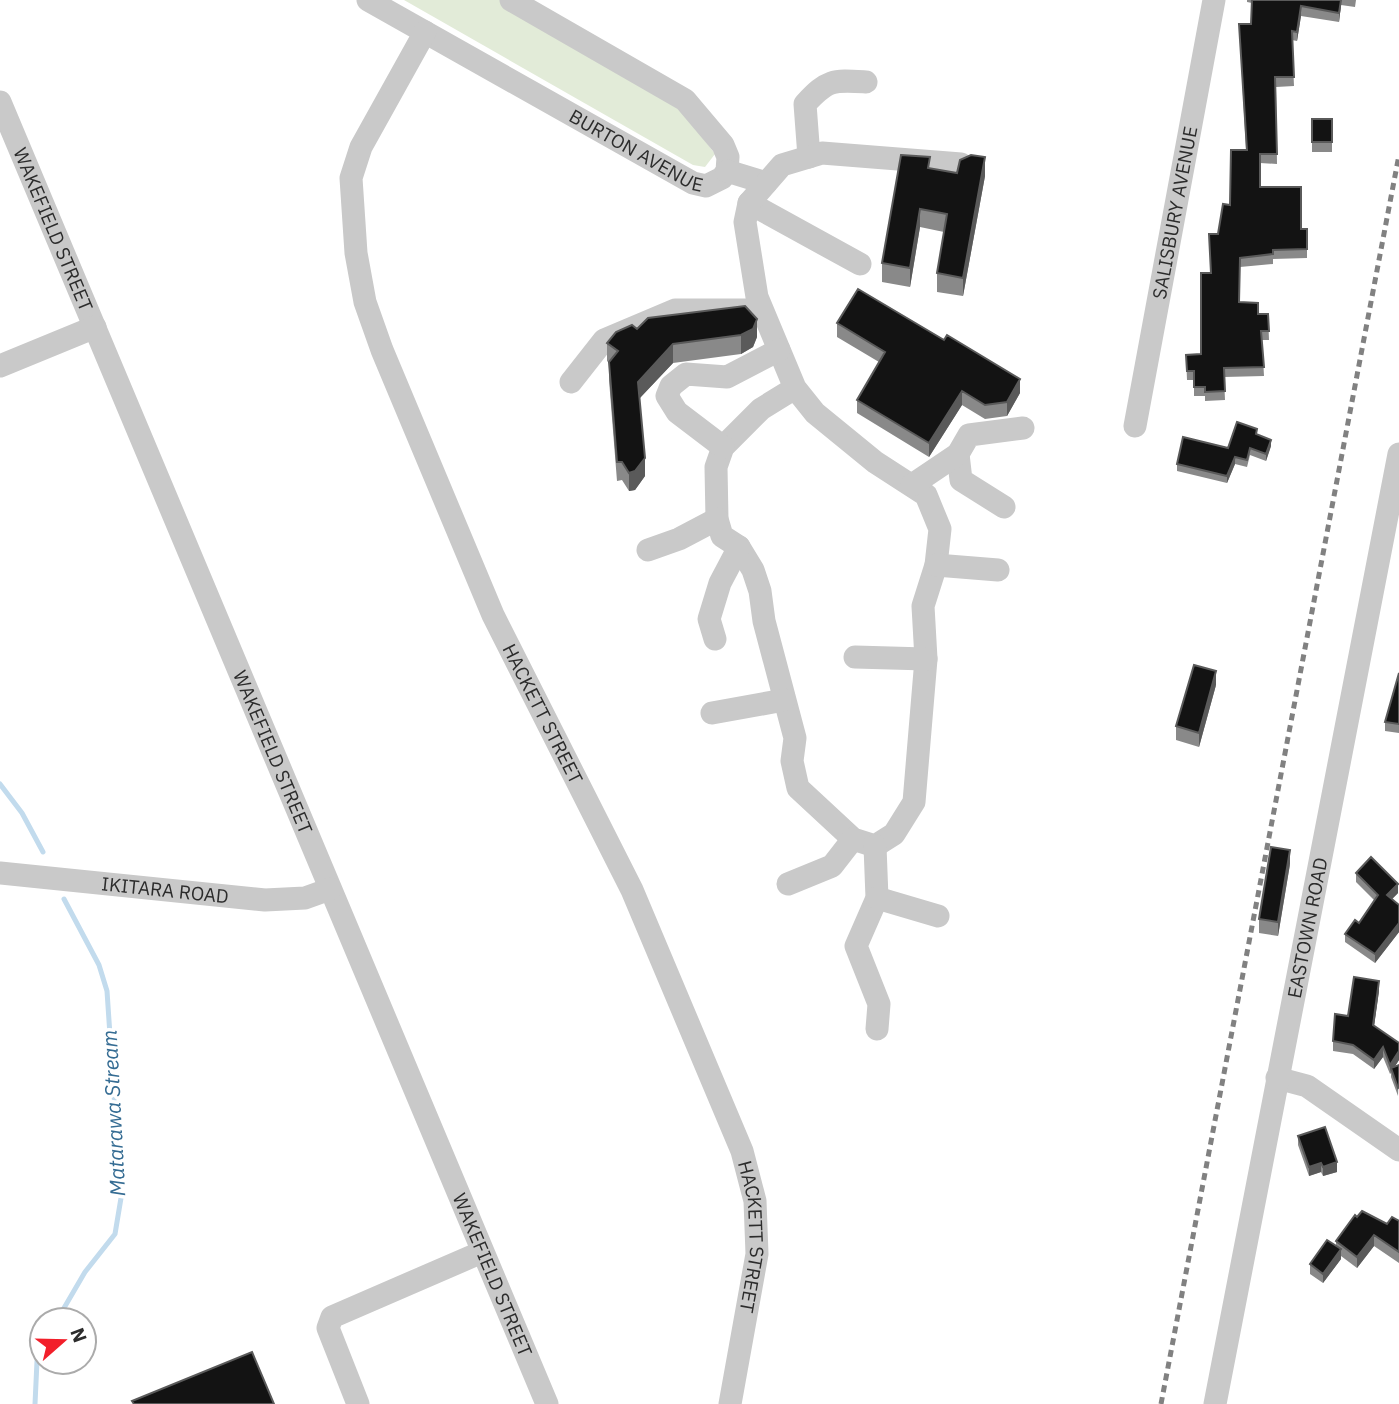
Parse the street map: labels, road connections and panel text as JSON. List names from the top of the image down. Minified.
{"streets":{"street":["BURTON AVENUE","SALISBURY AVENUE","WAKEFIELD STREET","HACKETT STREET","IKITARA ROAD","EASTOWN ROAD"]},"crossings":[["BURTON AVENUE","HACKETT STREET"],["WAKEFIELD STREET","IKITARA ROAD"]],"water":["Matarawa Stream"],"north":"right"}
